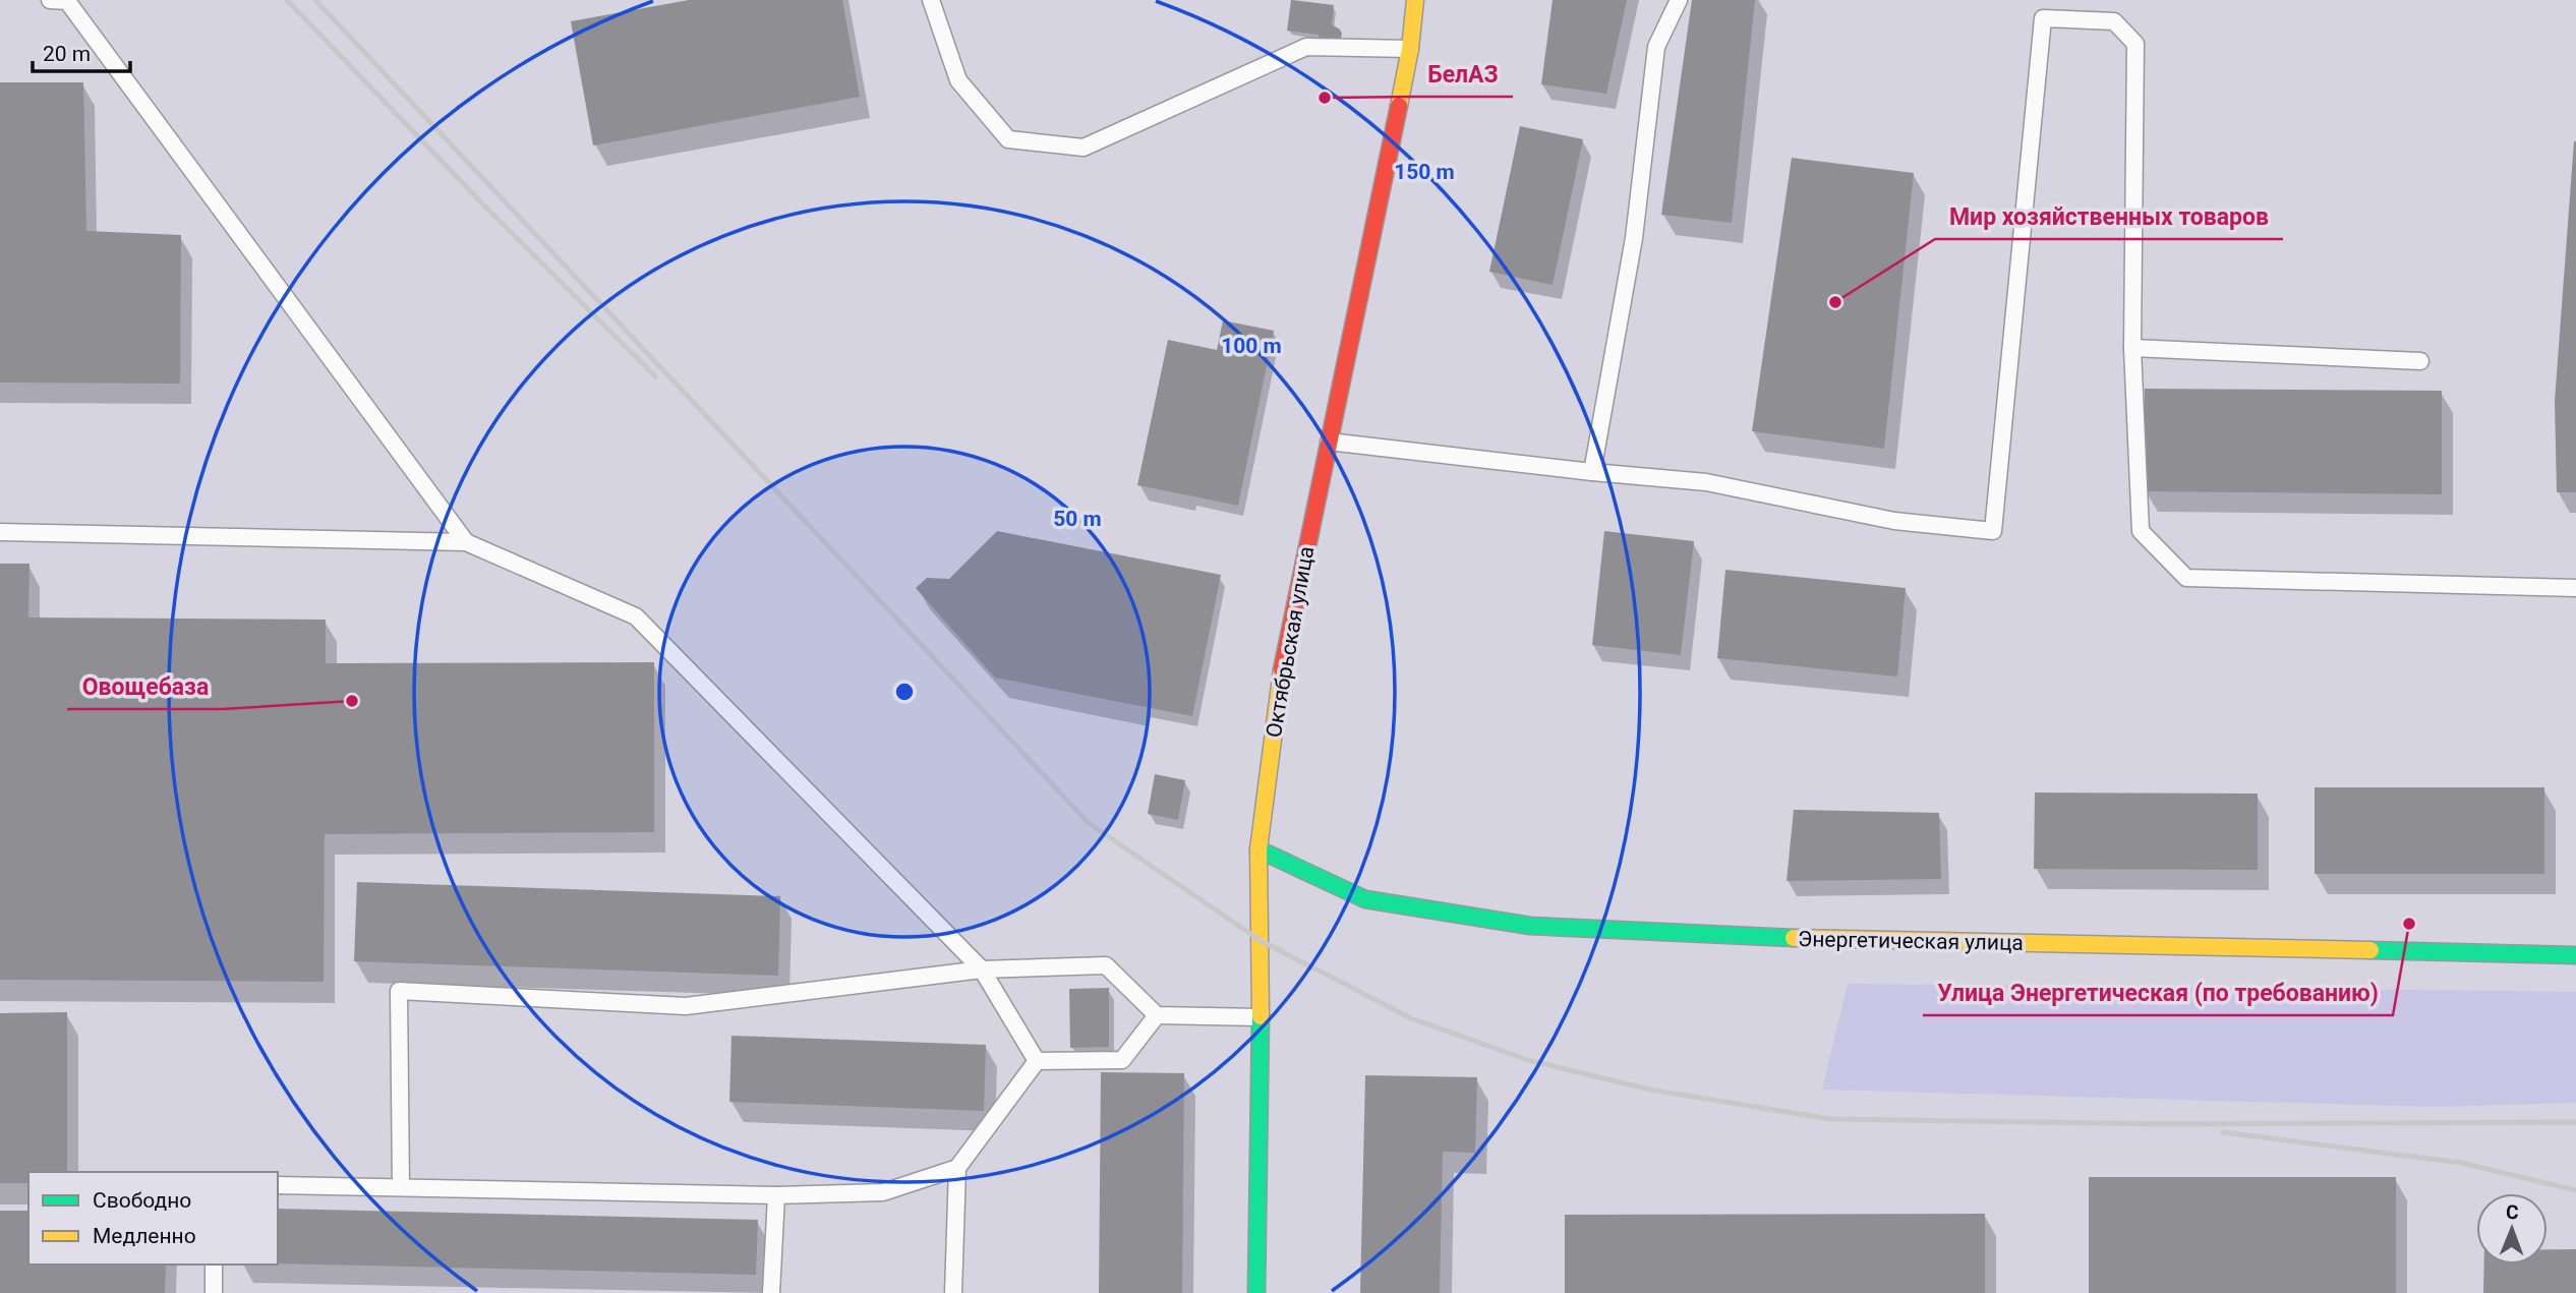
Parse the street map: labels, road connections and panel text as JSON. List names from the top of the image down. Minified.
{"streets":{"street":["Октябрьская улица","Энергетическая улица"]},"crossings":[["Октябрьская улица","Энергетическая улица"]],"places":["БелАЗ","Мир хозяйственных товаров","Овощебаза","Улица Энергетическая (по требованию)"],"legend":["Свободно","Медленно"],"scale_bar":"20 m","north":"top","rings":["150 m","100 m","50 m"]}
